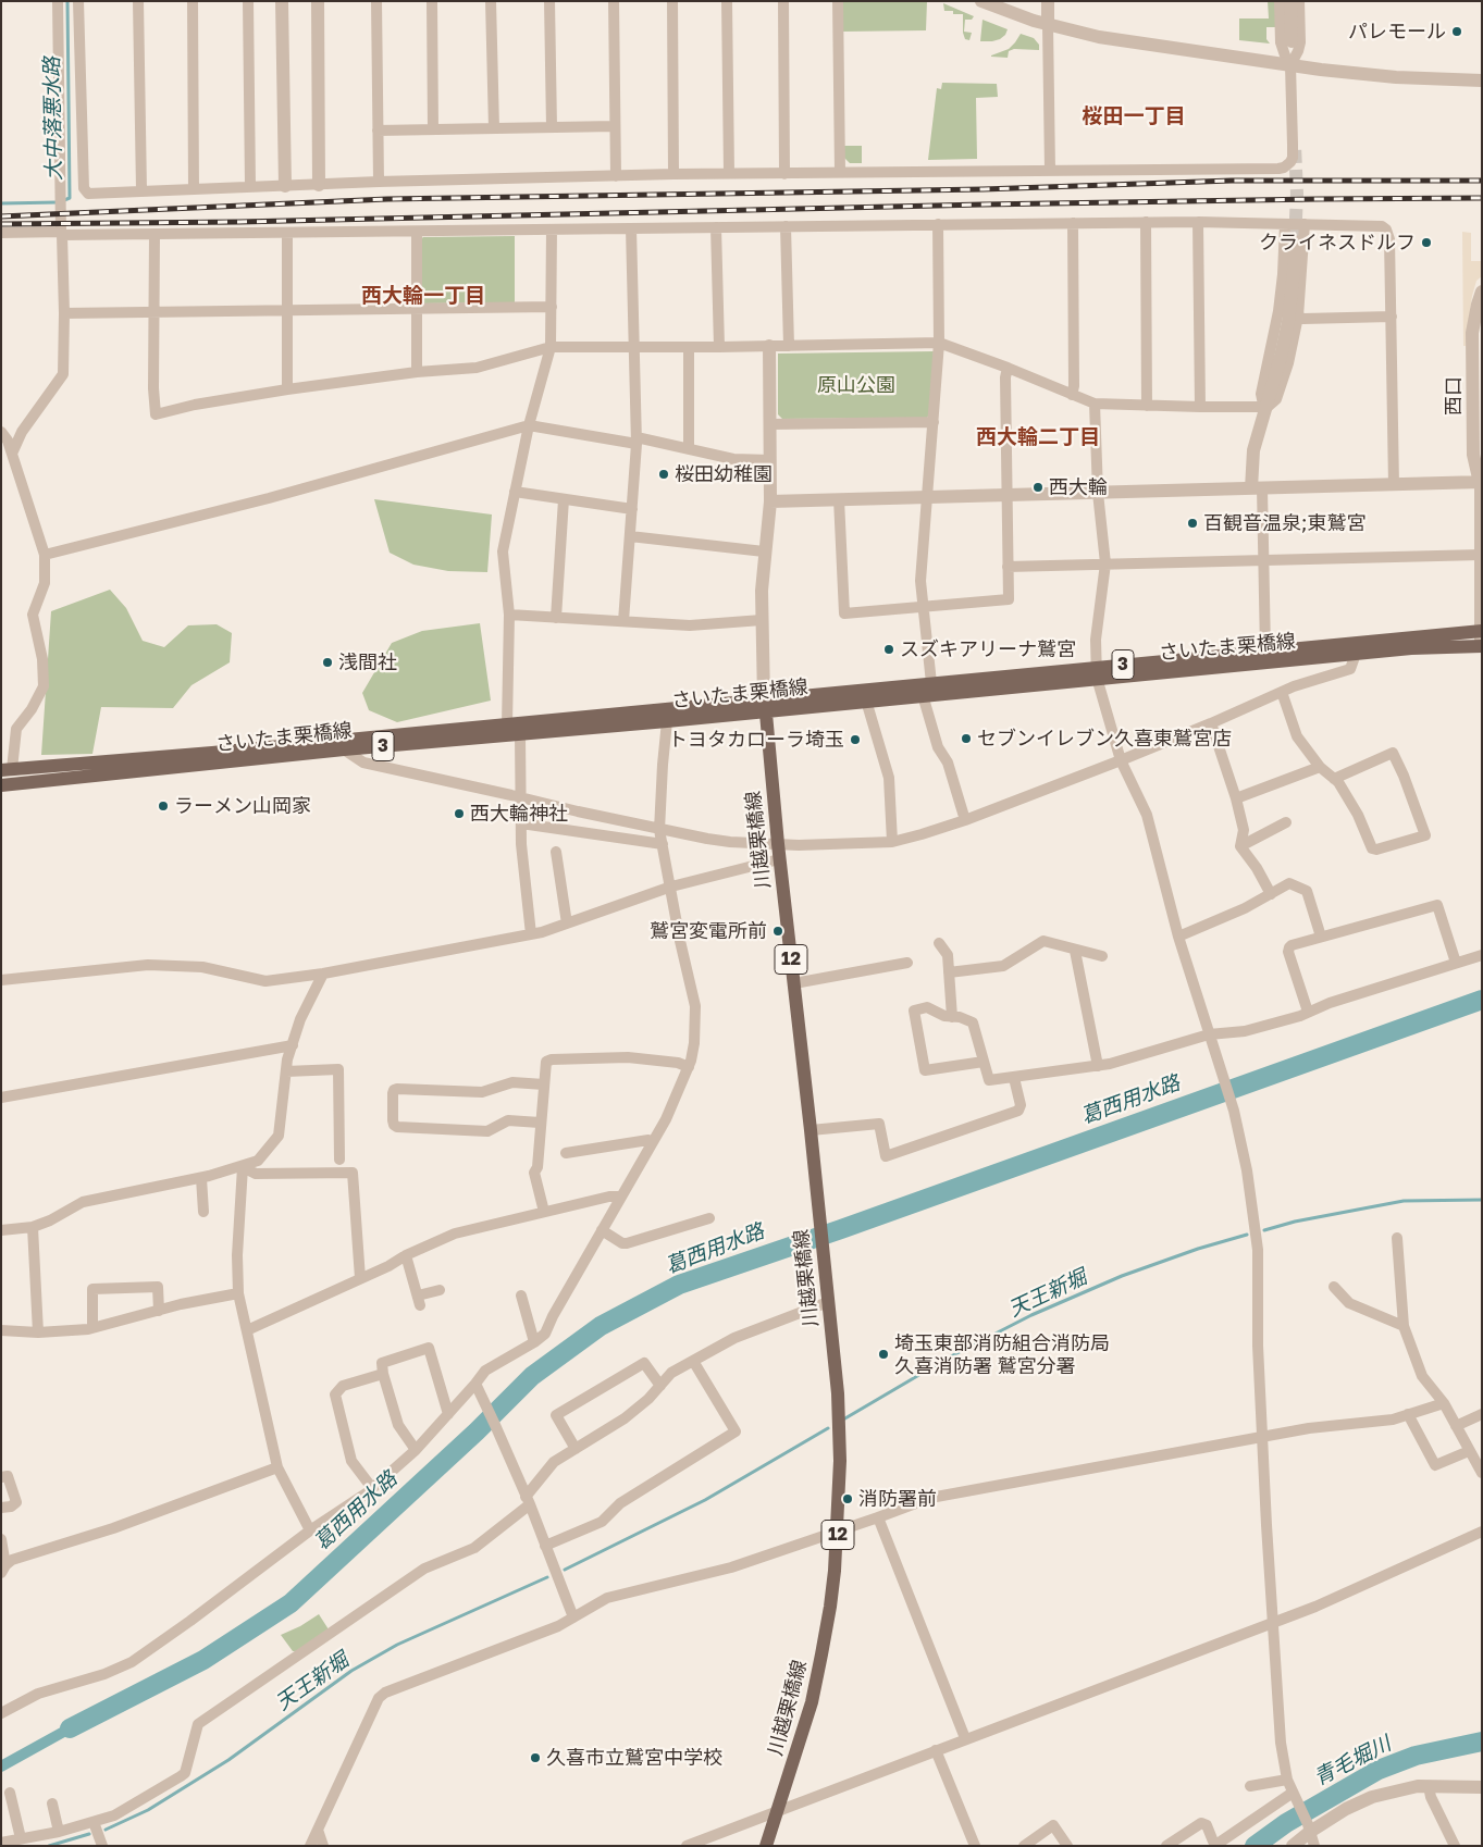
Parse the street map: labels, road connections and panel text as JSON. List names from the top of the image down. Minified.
{"streets":{"main road":["さいたま栗橋線","3","川越栗橋線","12"],"street":["西口"]},"crossings":[["さいたま栗橋線","川越栗橋線"]],"districts":["桜田一丁目","西大輪一丁目","西大輪二丁目"],"water":["大中落悪水路","葛西用水路","天王新堀","青毛堀川"],"parks":["原山公園"],"places":["パレモール","クライネスドルフ","桜田幼稚園","西大輪","百観音温泉;東鷲宮","スズキアリーナ鷲宮","浅間社","セブンイレブン久喜東鷲宮店","トヨタカローラ埼玉","ラーメン山岡家","西大輪神社","鷲宮変電所前","埼玉東部消防組合消防局 久喜消防署 鷲宮分署","消防署前","久喜市立鷲宮中学校"]}
